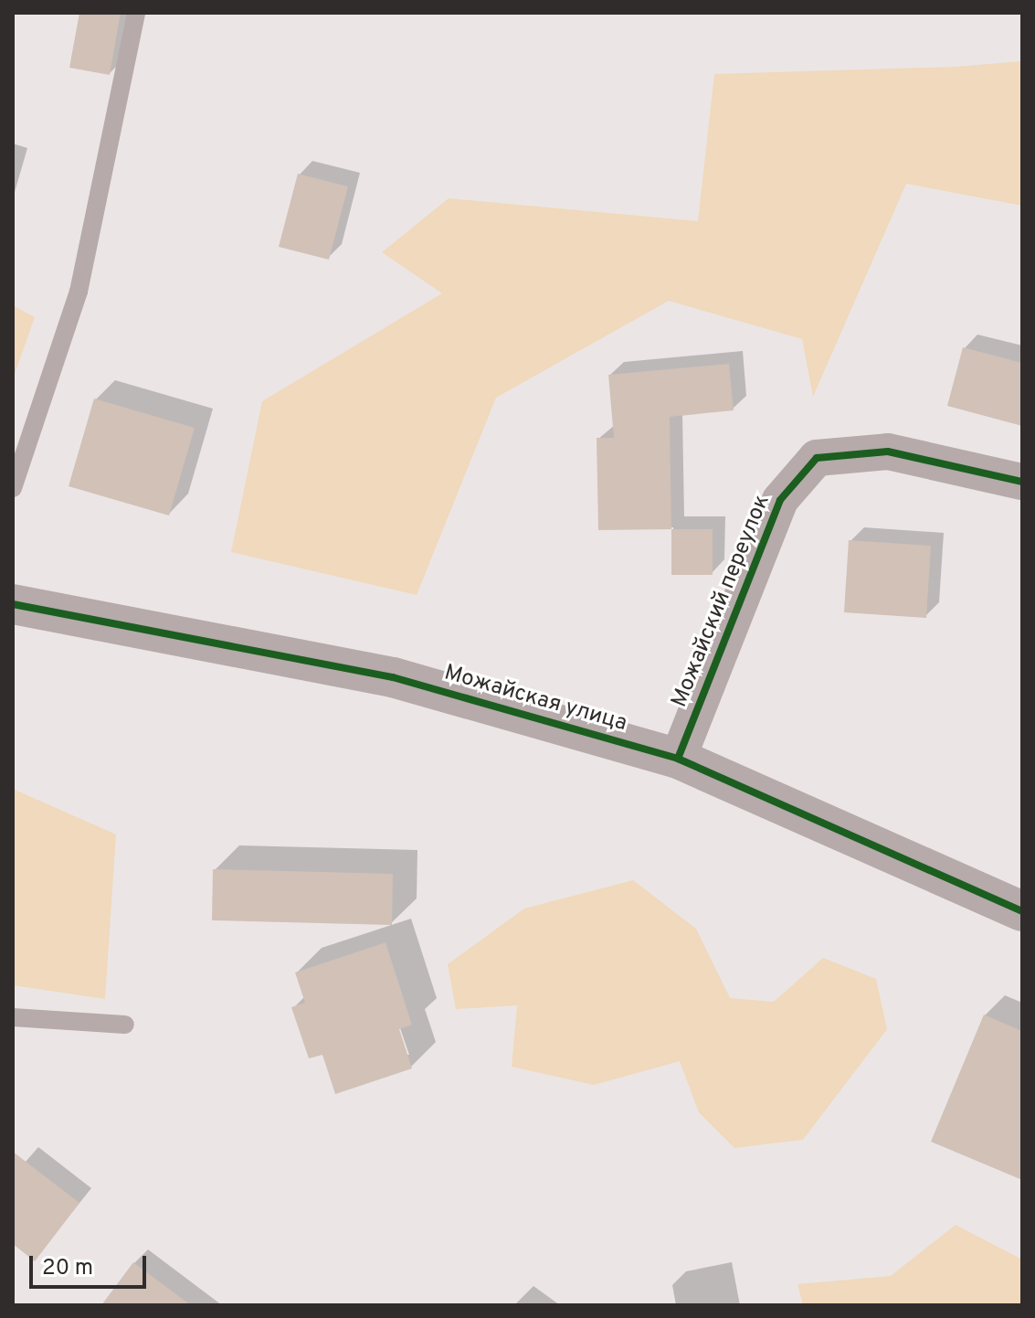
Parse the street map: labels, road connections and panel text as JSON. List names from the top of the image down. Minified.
{"streets":{"street":["Можайский переулок","Можайская улица"]},"crossings":[["Можайский переулок","Можайская улица"]],"scale_bar":"20 m"}
